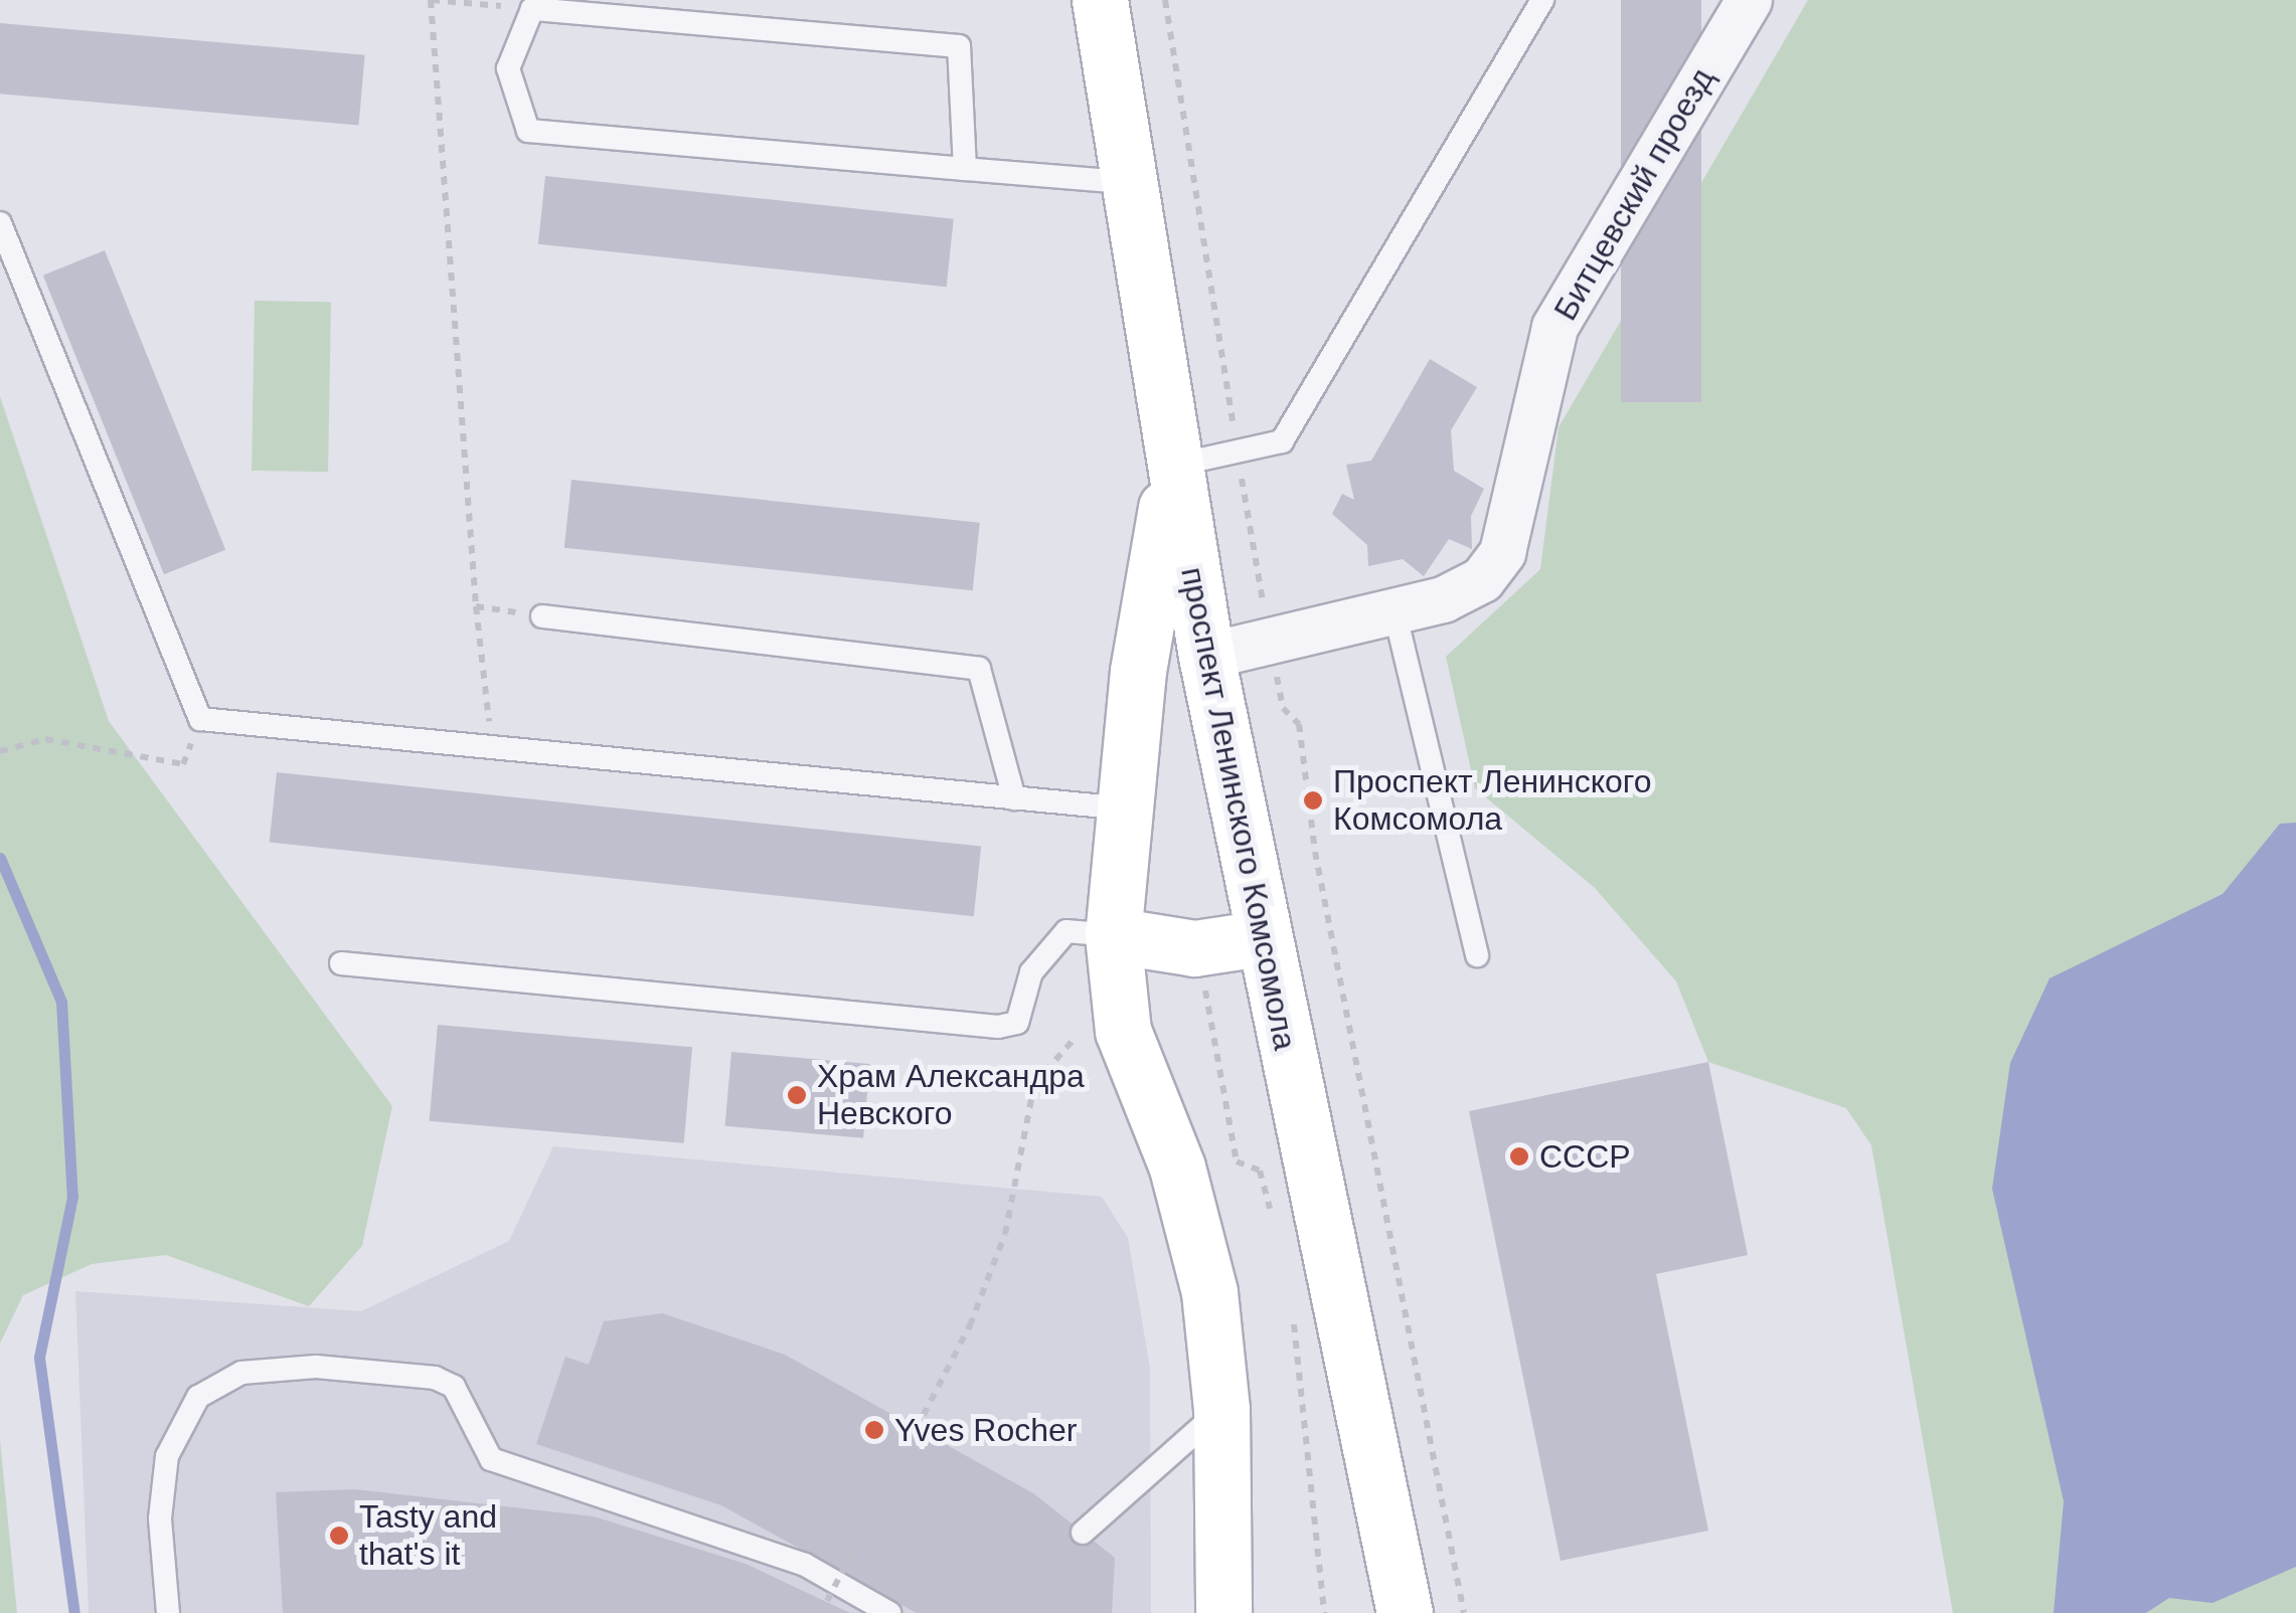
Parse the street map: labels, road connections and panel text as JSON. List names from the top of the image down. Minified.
{"streets":{"main road":["проспект Ленинского Комсомола"],"street":["Битцевский проезд"]},"crossings":[["Битцевский проезд","проспект Ленинского Комсомола"]],"places":["Проспект Ленинского Комсомола","Храм Александра Невского","СССР","Yves Rocher","Tasty and that's it"]}
